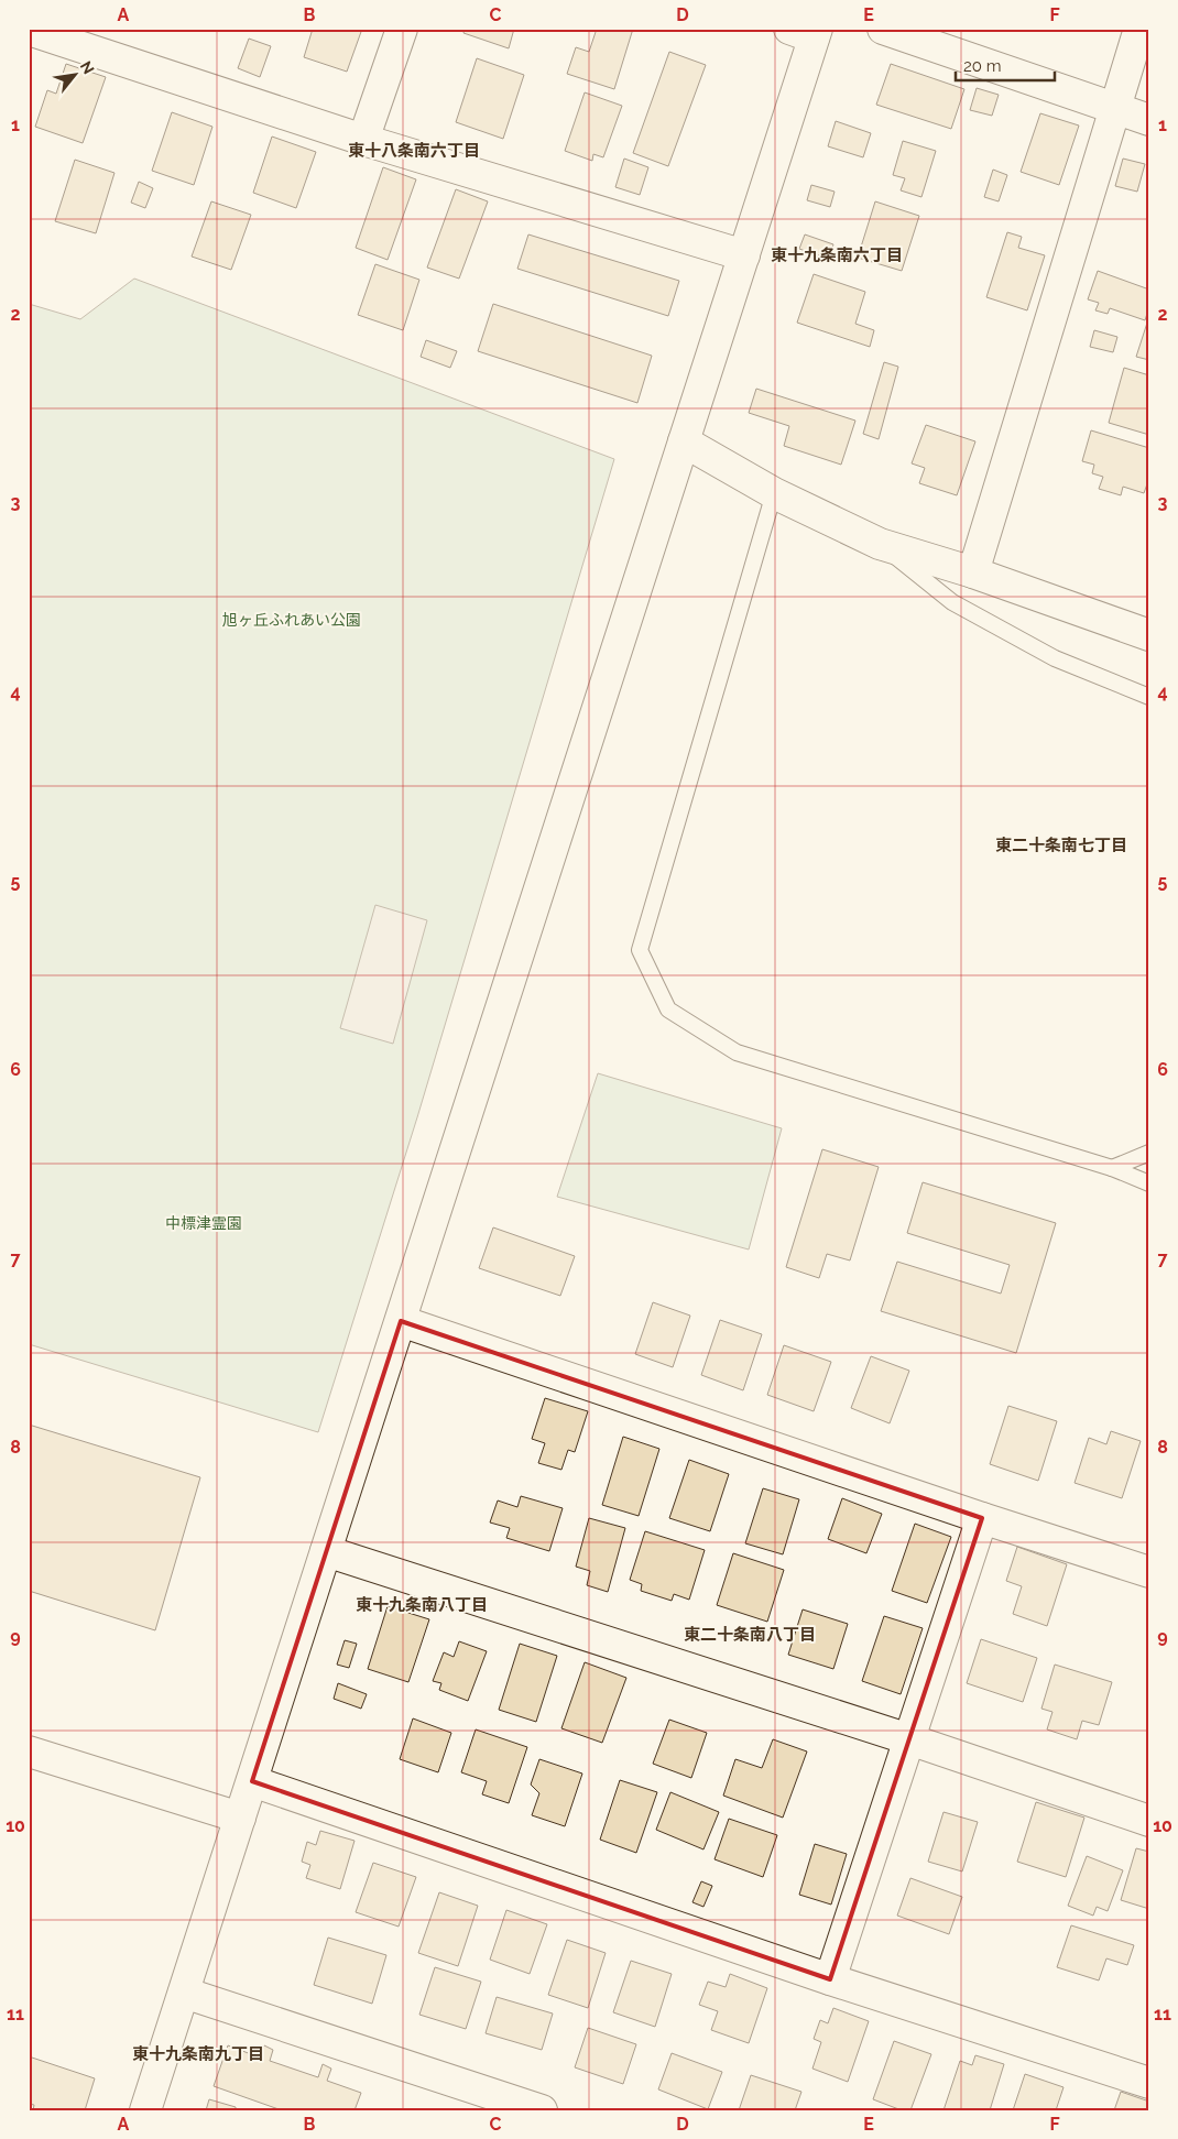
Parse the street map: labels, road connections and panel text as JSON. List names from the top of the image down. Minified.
{"districts":["東十八条南六丁目","東十九条南六丁目","東二十条南七丁目","東十九条南八丁目","東二十条南八丁目","東十九条南九丁目"],"parks":["旭ヶ丘ふれあい公園","中標津霊園"],"scale_bar":"20 m","north":"top right","grid":{"columns":["A","B","C","D","E","F"],"rows":["1","2","3","4","5","6","7","8","9","10","11"]}}
